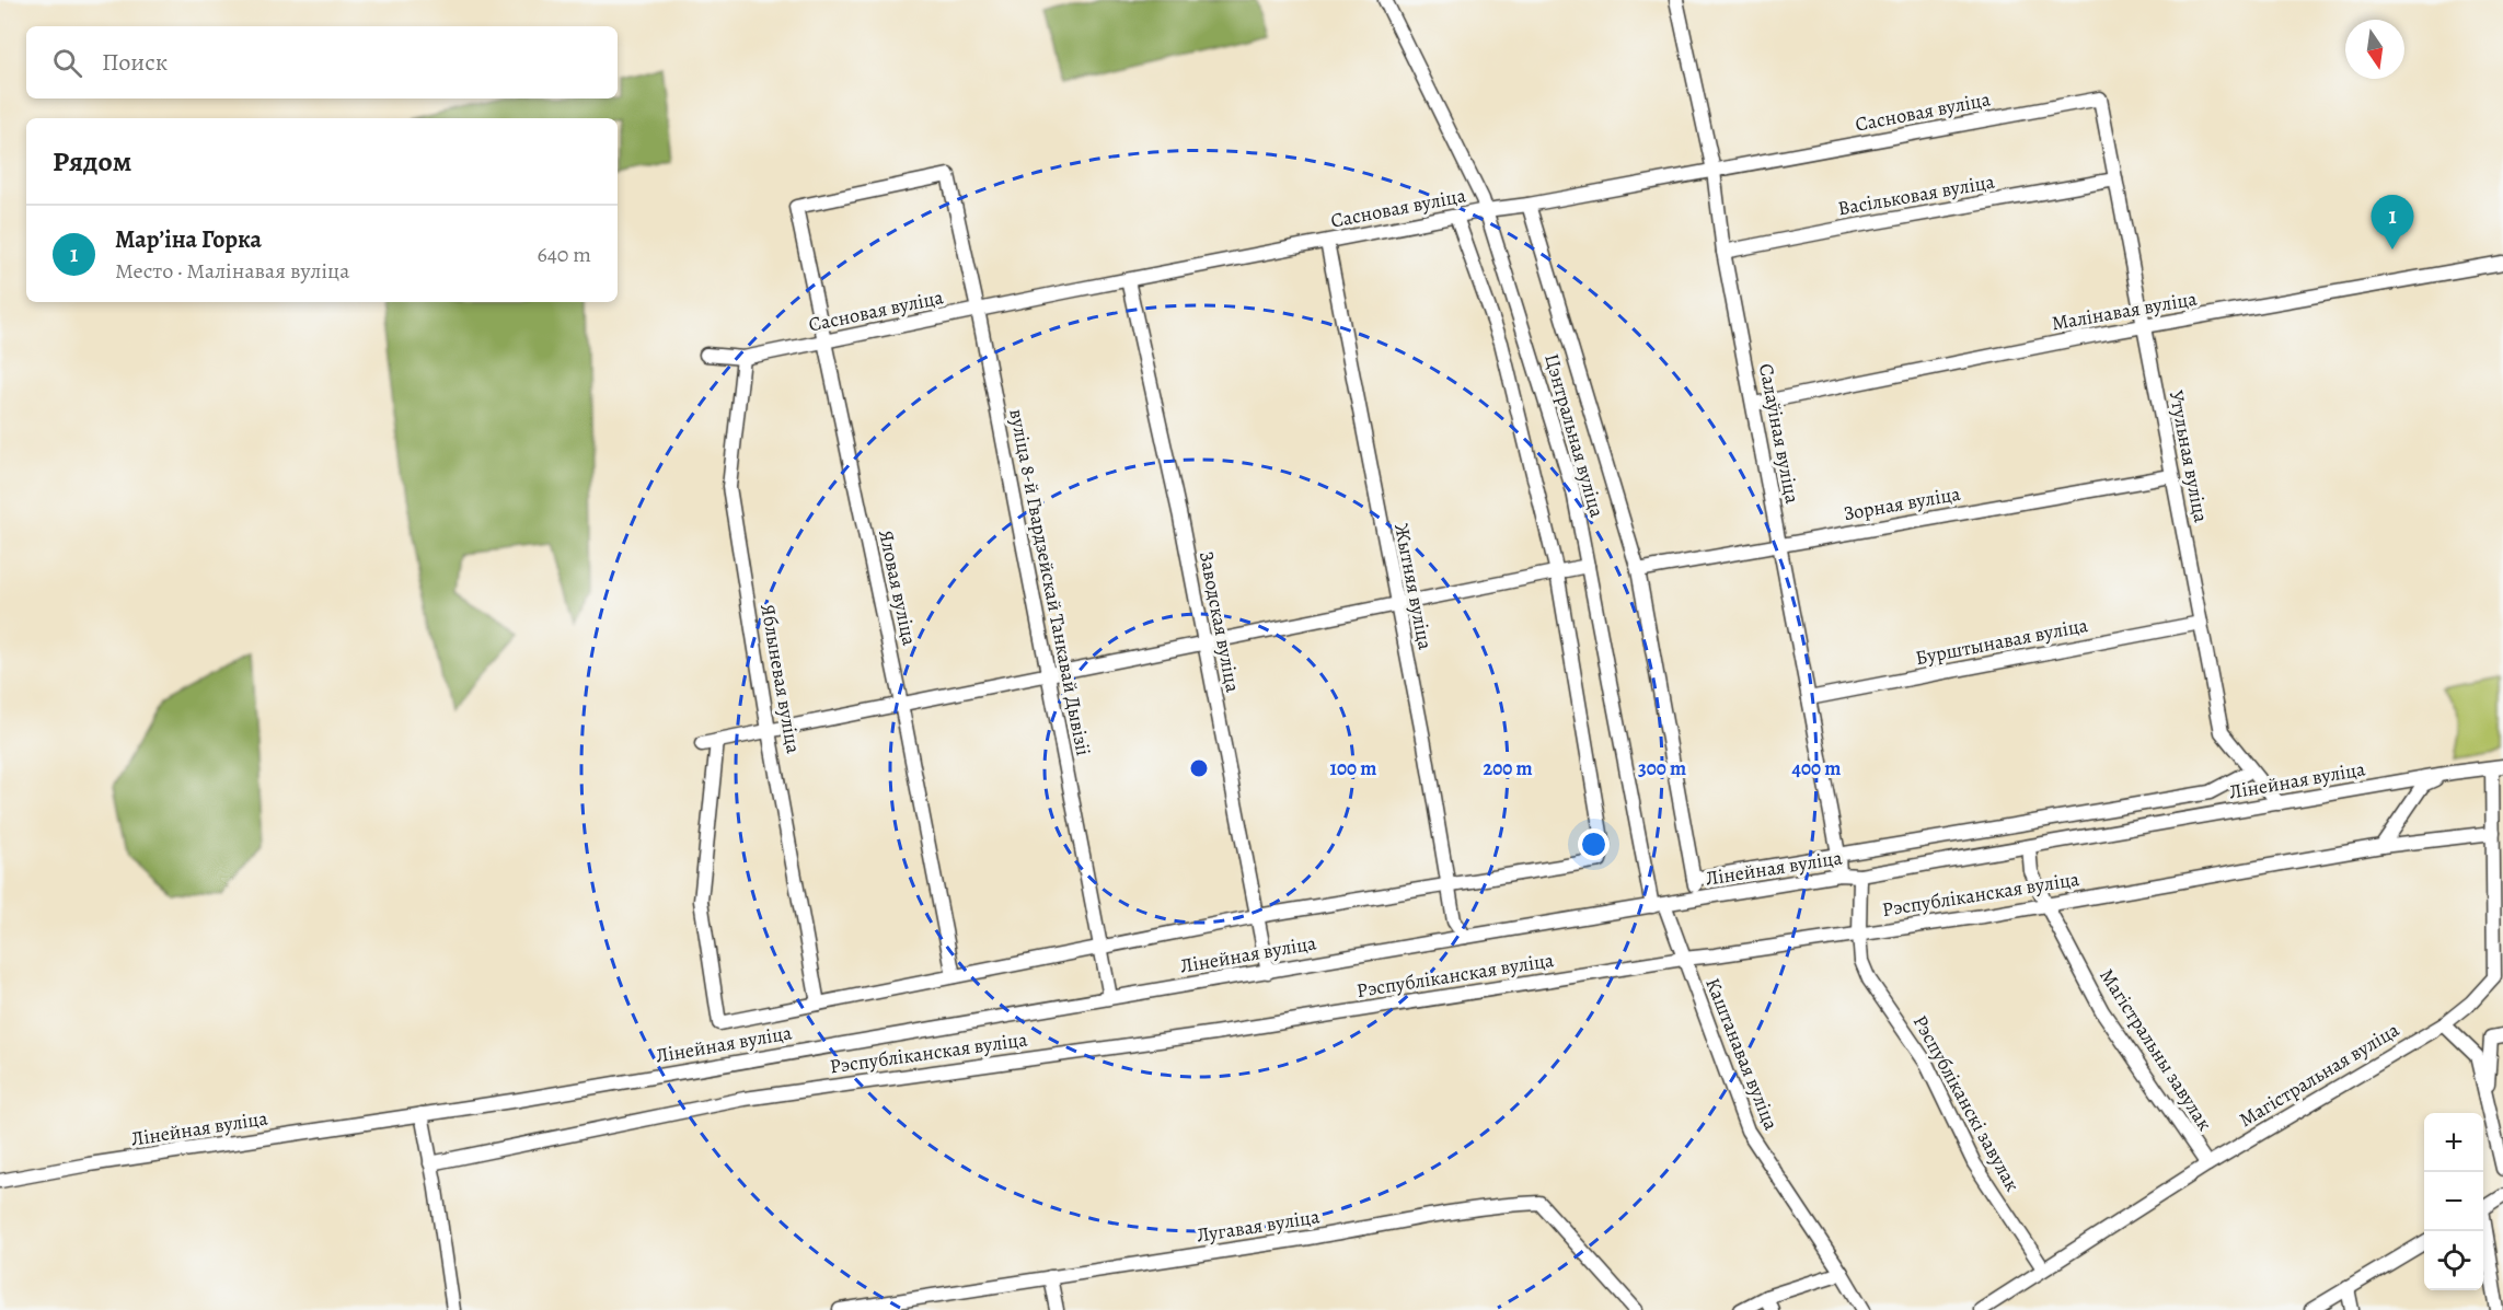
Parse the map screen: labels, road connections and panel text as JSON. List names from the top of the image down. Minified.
{"streets":{"street":["Сасновая вуліца","Васільковая вуліца","Малінавая вуліца","Салаўіная вуліца","Цэнтральная вуліца","Утульная вуліца","Зорная вуліца","вуліца 8-й Гвардзейскай Танкавай Дывізіі","Жытняя вуліца","Яловая вуліца","Заводская вуліца","Бурштынавая вуліца","Яблыневая вуліца","Лінейная вуліца","Рэспубліканская вуліца","Магістральны завулак","Каштанавая вуліца","Магістральная вуліца","Рэспубліканскі завулак","Лугавая вуліца"]},"crossings":[["Сасновая вуліца","Салаўіная вуліца"],["Сасновая вуліца","Цэнтральная вуліца"],["Сасновая вуліца","Утульная вуліца"],["Сасновая вуліца","вуліца 8-й Гвардзейскай Танкавай Дывізіі"],["Сасновая вуліца","Жытняя вуліца"],["Сасновая вуліца","Яловая вуліца"],["Сасновая вуліца","Заводская вуліца"],["Сасновая вуліца","Яблыневая вуліца"],["Васільковая вуліца","Салаўіная вуліца"],["Васільковая вуліца","Утульная вуліца"],["Малінавая вуліца","Салаўіная вуліца"],["Малінавая вуліца","Утульная вуліца"],["Салаўіная вуліца","Зорная вуліца"],["Салаўіная вуліца","Бурштынавая вуліца"],["Салаўіная вуліца","Лінейная вуліца"],["Цэнтральная вуліца","Зорная вуліца"],["Цэнтральная вуліца","Лінейная вуліца"],["Цэнтральная вуліца","Каштанавая вуліца"],["Утульная вуліца","Зорная вуліца"],["Утульная вуліца","Бурштынавая вуліца"],["Утульная вуліца","Лінейная вуліца"],["вуліца 8-й Гвардзейскай Танкавай Дывізіі","Яловая вуліца"],["вуліца 8-й Гвардзейскай Танкавай Дывізіі","Лінейная вуліца"],["Жытняя вуліца","Лінейная вуліца"],["Заводская вуліца","Лінейная вуліца"],["Лінейная вуліца","Магістральны завулак"],["Лінейная вуліца","Каштанавая вуліца"],["Лінейная вуліца","Магістральная вуліца"],["Лінейная вуліца","Рэспубліканскі завулак"],["Рэспубліканская вуліца","Магістральны завулак"],["Рэспубліканская вуліца","Каштанавая вуліца"],["Рэспубліканская вуліца","Магістральная вуліца"],["Рэспубліканская вуліца","Рэспубліканскі завулак"],["Магістральны завулак","Магістральная вуліца"],["Магістральная вуліца","Рэспубліканскі завулак"]],"north":"bottom","page":{"search":"Поиск","heading":"Рядом","pins":"1","list":[{"mark":"1","name":"Марʼіна Горка","note":"Место · Малінавая вуліца","value":"640 m"}],"map_buttons":["+","−"]},"rings":["100 m","200 m","300 m","400 m"]}
